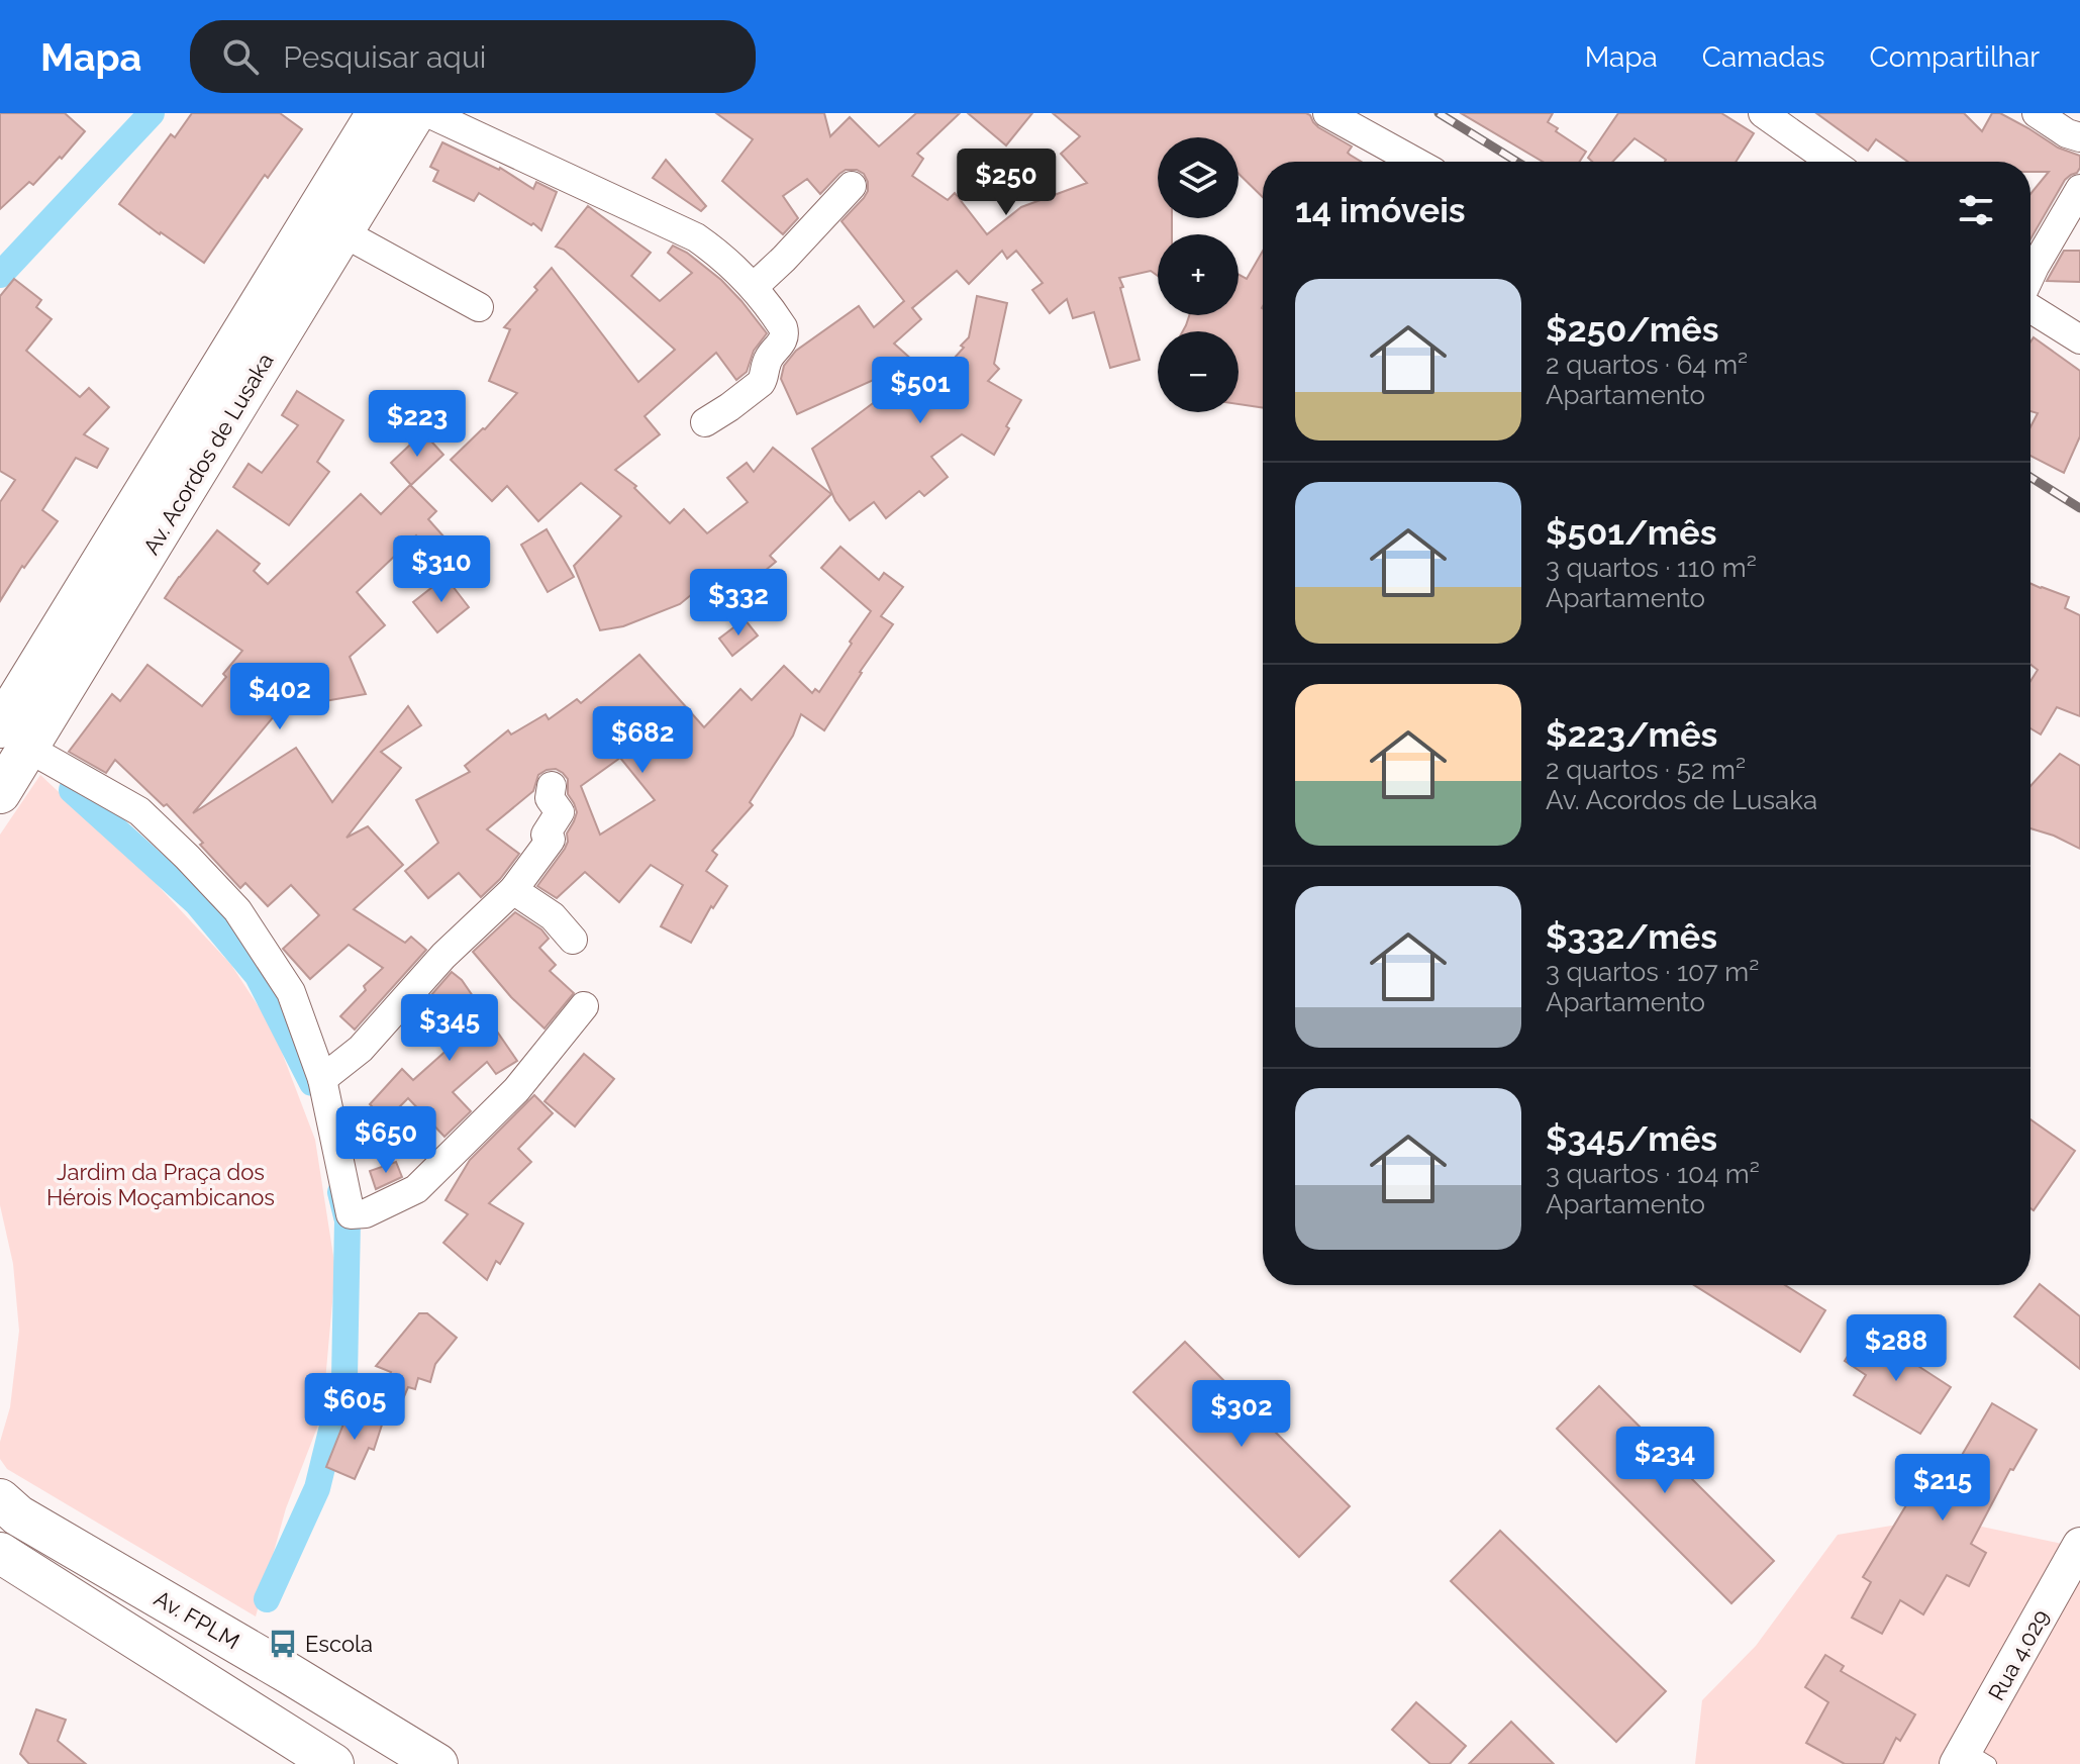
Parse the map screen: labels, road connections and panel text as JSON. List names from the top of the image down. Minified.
{"streets":{"main road":["Av. Acordos de Lusaka","Av. FPLM"],"street":["Rua 4.029"]},"parks":["Jardim da Praça dos Hérois Moçambicanos"],"places":{"bus stop":["Escola"]},"page":{"header":"Mapa","search":"Pesquisar aqui","nav":["Mapa","Camadas","Compartilhar"],"map_buttons":["+","−"],"price":["$250","$501","$223","$310","$332","$402","$682","$345","$650","$288","$605","$302","$234","$215"],"heading":"14 imóveis","list":[{"name":"$250/mês","note":"2 quartos · 64 m² · Apartamento"},{"name":"$501/mês","note":"3 quartos · 110 m² · Apartamento"},{"name":"$223/mês","note":"2 quartos · 52 m² · Av. Acordos de Lusaka"},{"name":"$332/mês","note":"3 quartos · 107 m² · Apartamento"},{"name":"$345/mês","note":"3 quartos · 104 m² · Apartamento"}]}}
